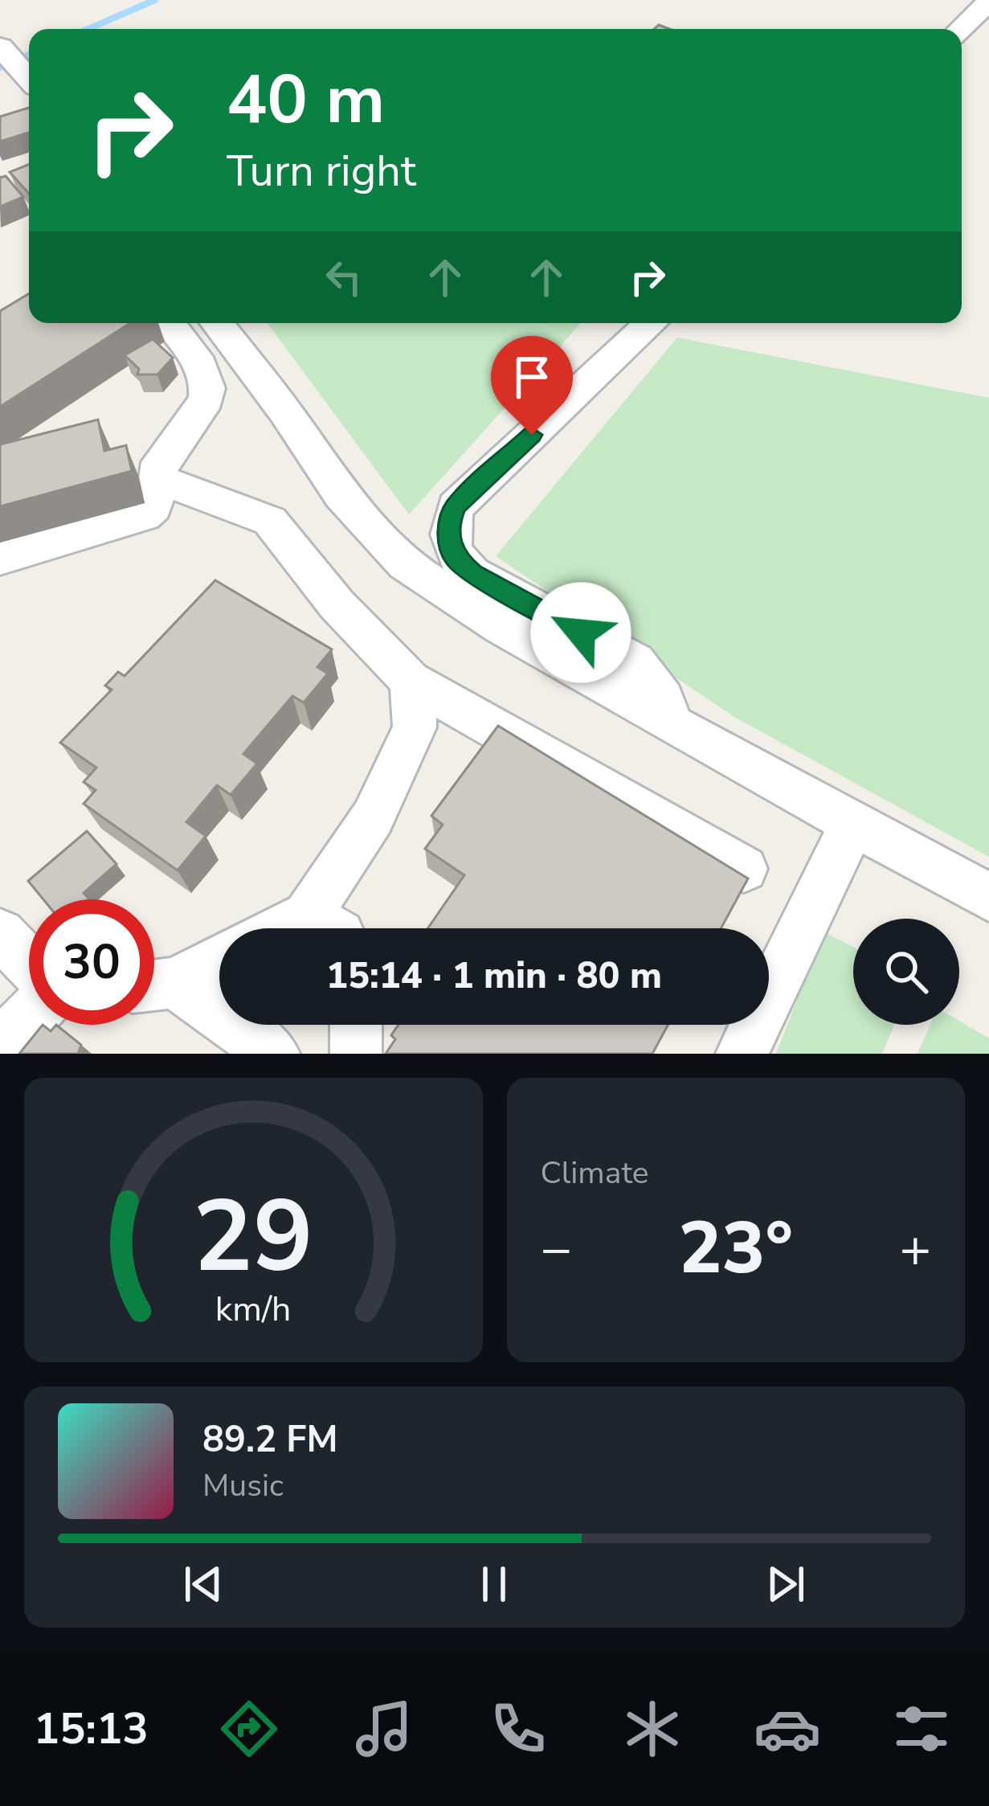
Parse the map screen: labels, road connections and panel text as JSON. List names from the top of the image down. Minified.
{"page":{"turn":["40 m","Turn right"],"limit":"30","trip":"15:14 · 1 min · 80 m","tile":"Climate","heat":["−","23°","+"],"song":["89.2 FM","Music"],"tabs":"15:13","gauge":["29","km/h"]}}
